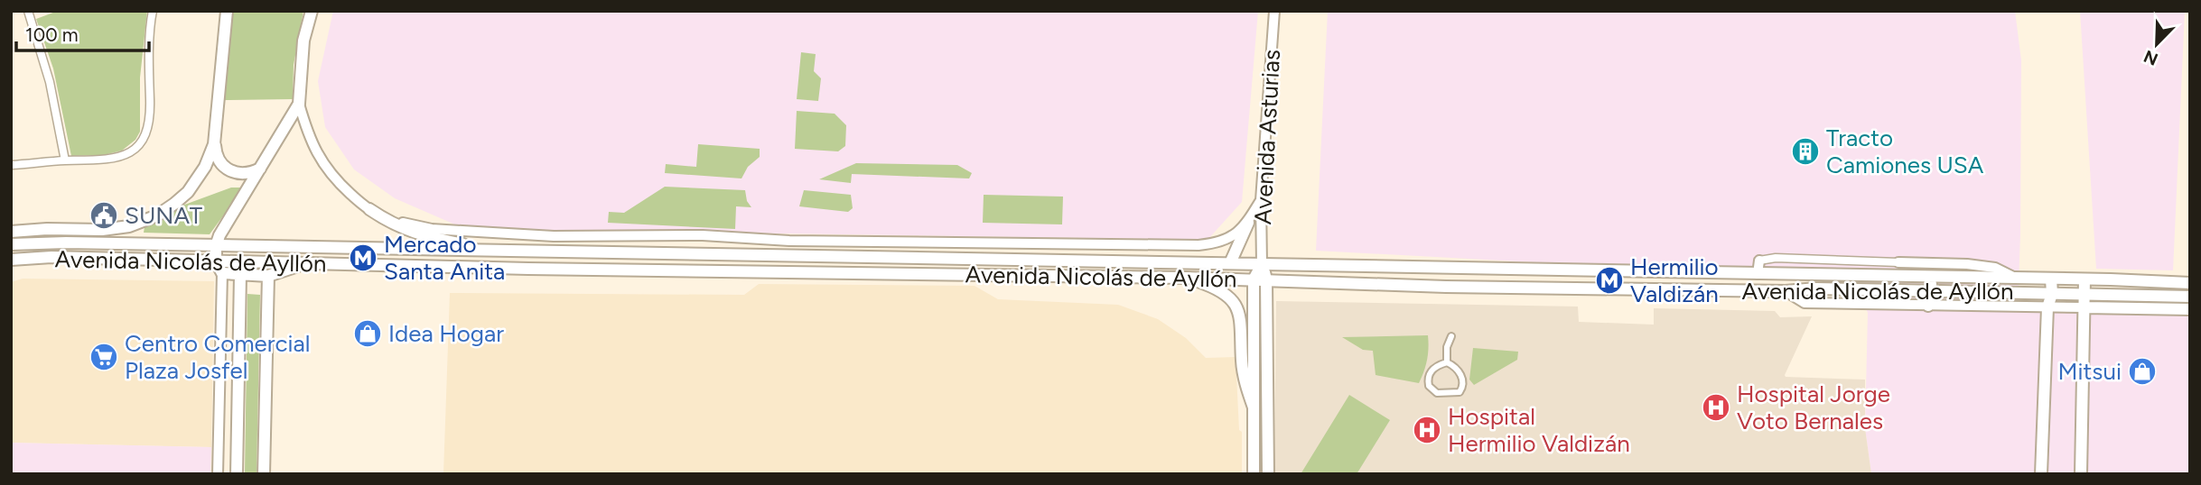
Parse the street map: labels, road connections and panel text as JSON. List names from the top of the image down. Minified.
{"streets":{"main road":["Avenida Nicolás de Ayllón"],"street":["Avenida Asturias"]},"crossings":[["Avenida Asturias","Avenida Nicolás de Ayllón"]],"places":{"building":["Tracto Camiones USA"],"public building":["SUNAT"],"metro station":["Mercado Santa Anita","Hermilio Valdizán"],"shop":["Idea Hogar","Mitsui"],"supermarket":["Centro Comercial Plaza Josfel"],"hospital":["Hospital Jorge Voto Bernales","Hospital Hermilio Valdizán"]},"scale_bar":"100 m","north":"bottom left"}
